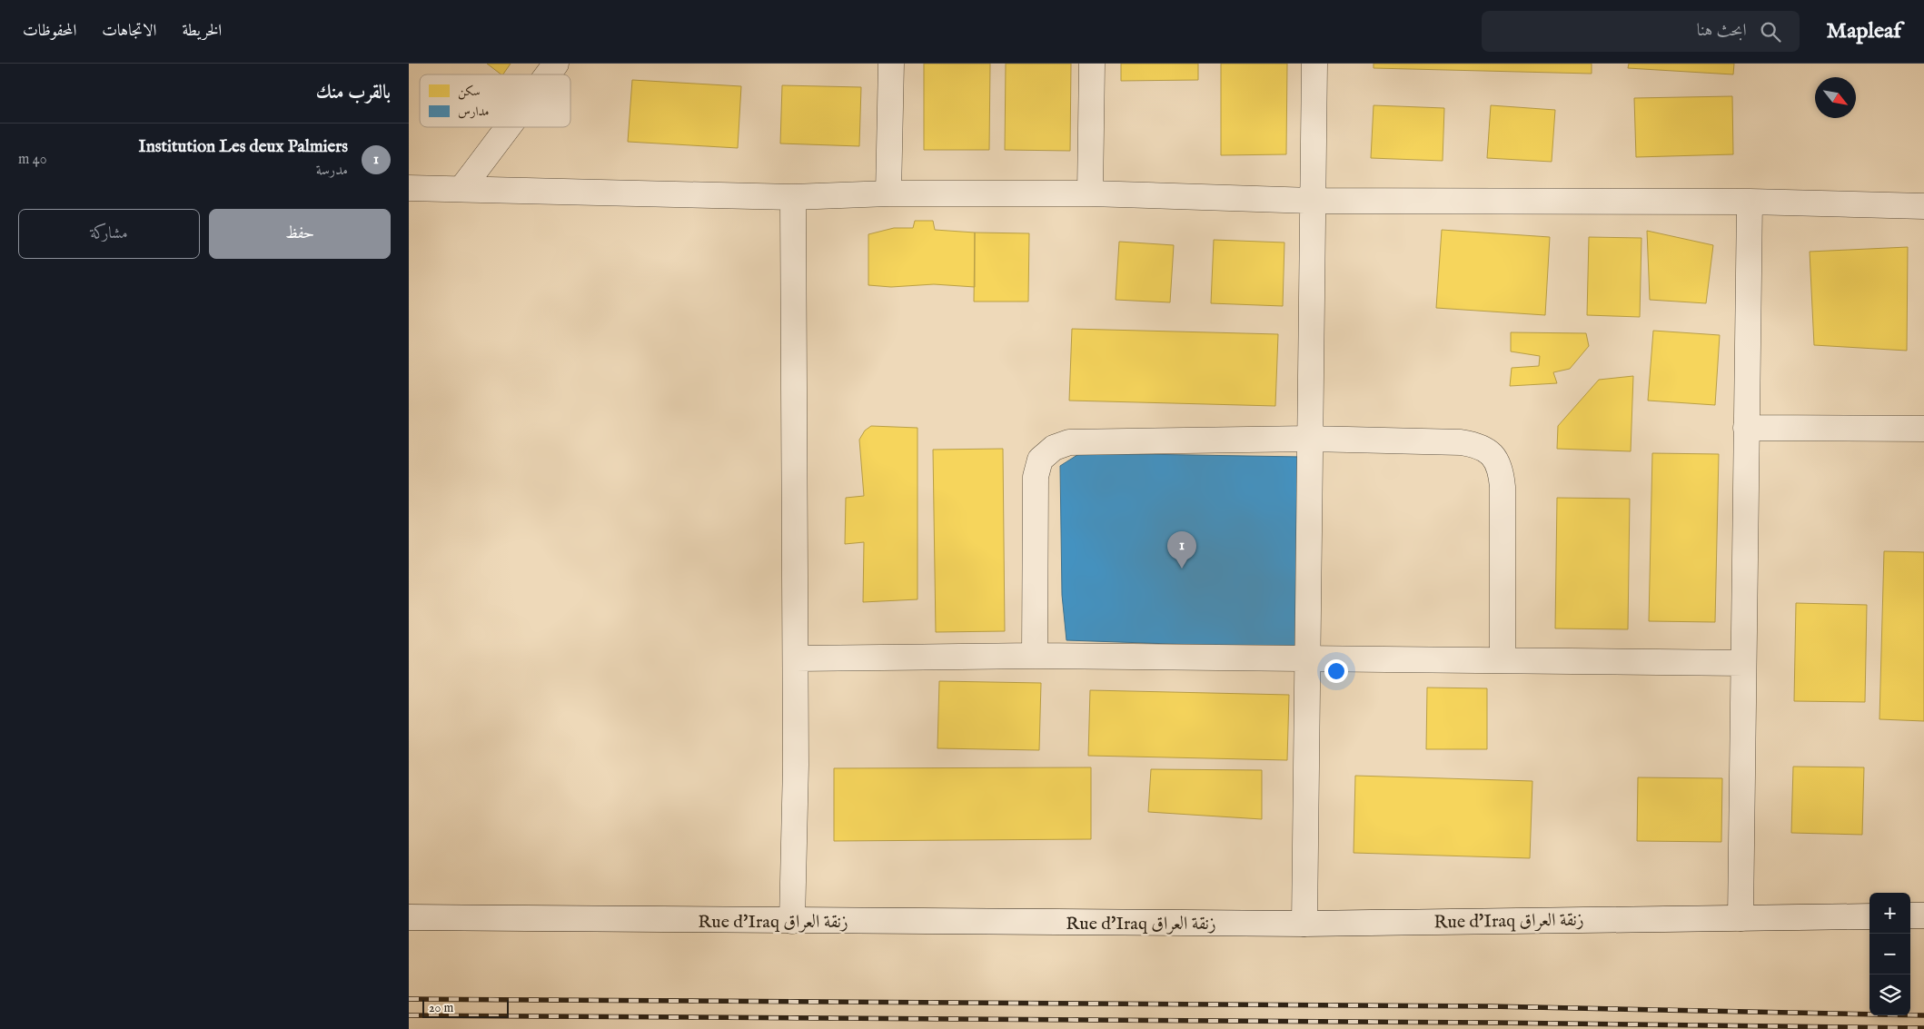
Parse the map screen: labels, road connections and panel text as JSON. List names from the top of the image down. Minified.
{"streets":{"street":["Rue d'Iraq زنقة العراق"]},"legend":["سكن","مدارس"],"scale_bar":"20 m","north":"bottom right","page":{"header":"Mapleaf","search":"ابحث هنا","nav":["الخريطة","الاتجاهات","المحفوظات"],"heading":"بالقرب منك","list":[{"mark":"1","name":"Institution Les deux Palmiers","note":"مدرسة","value":"40 m"}],"buttons":["حفظ","مشاركة"],"pins":"1","map_buttons":["+","−"],"scale":"20 m"}}
